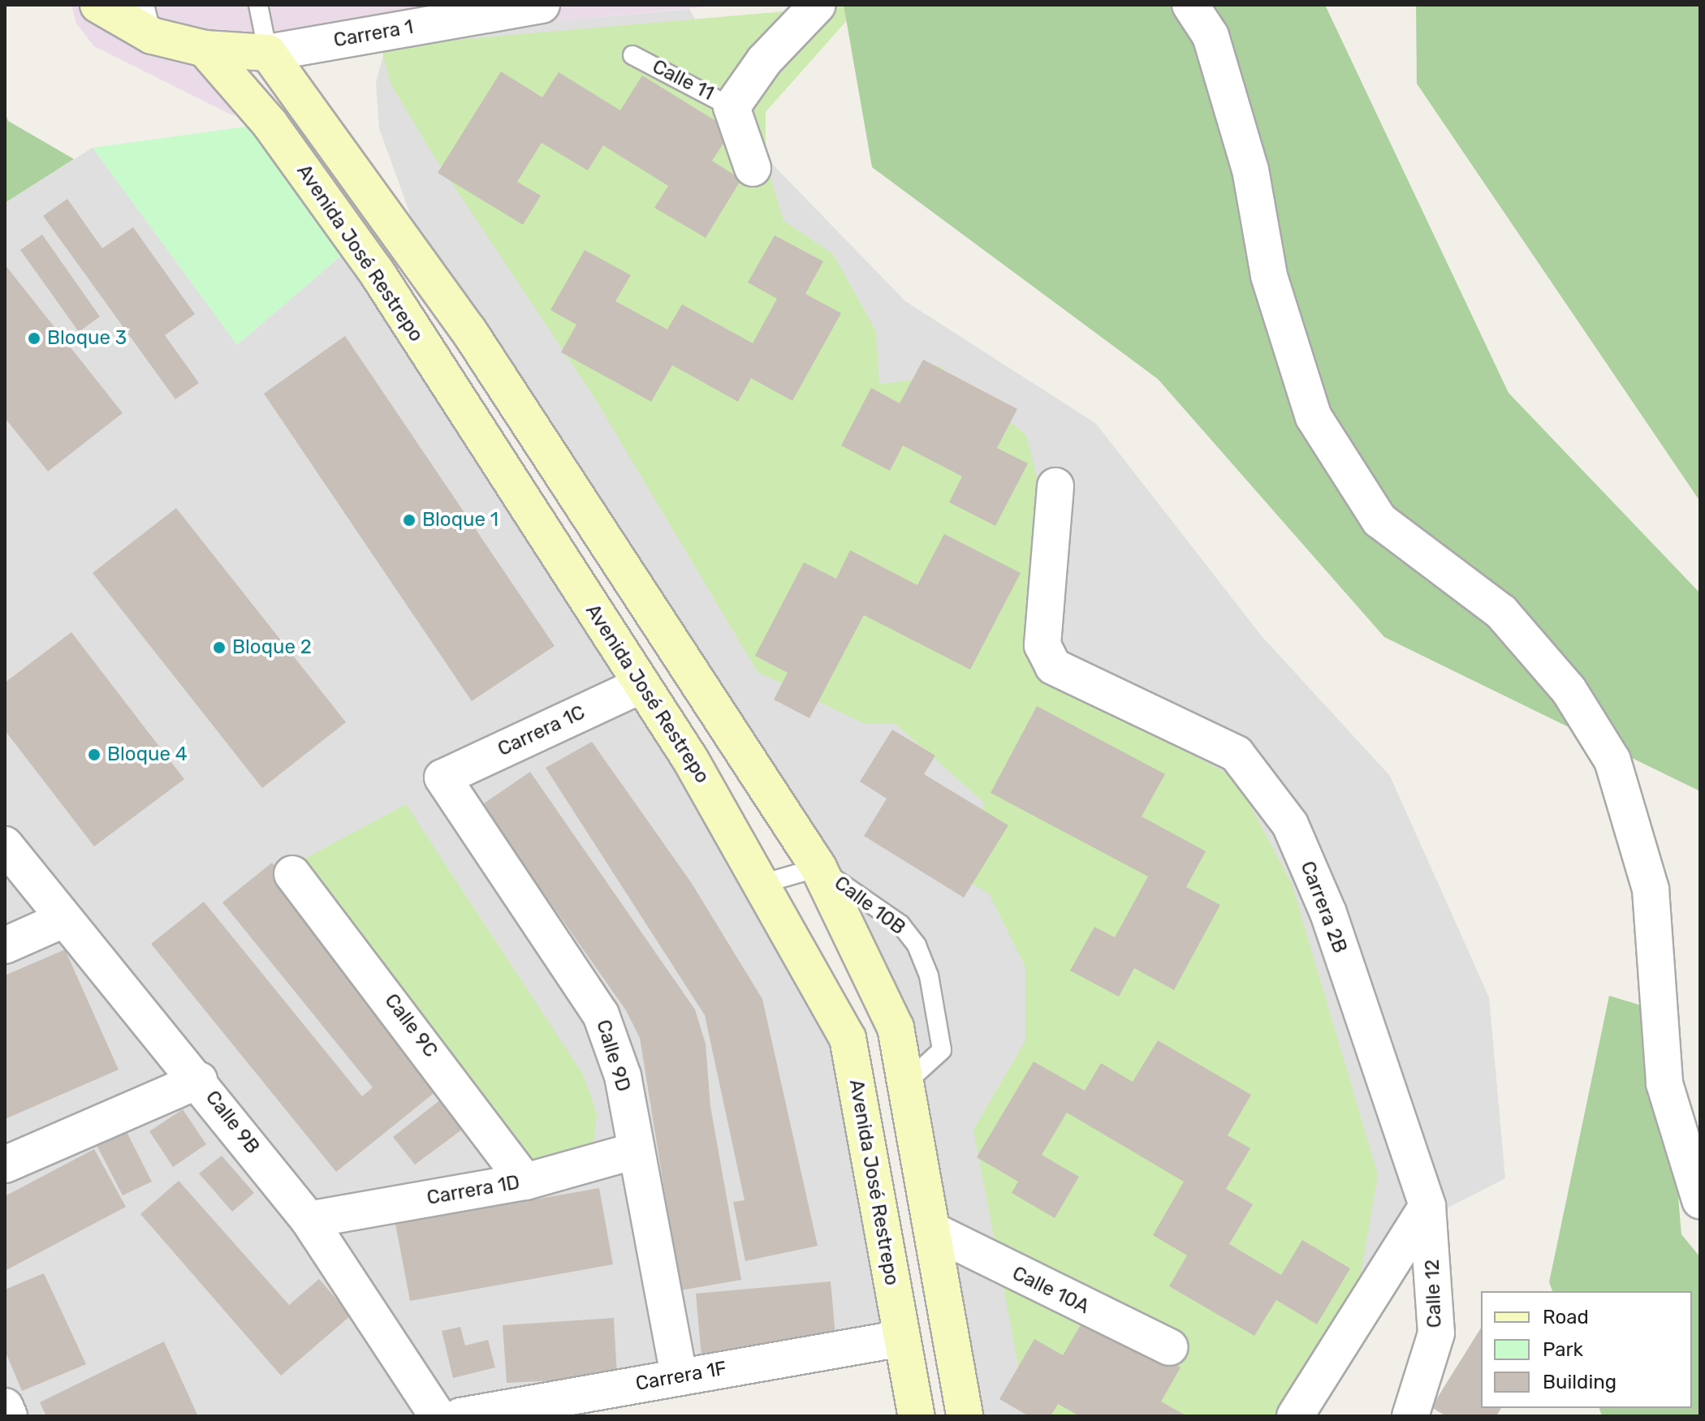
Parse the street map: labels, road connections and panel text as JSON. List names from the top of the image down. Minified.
{"streets":{"main road":["Carrera 1","Avenida José Restrepo"],"street":["Carrera 1C","Carrera 2B","Calle 9C","Calle 9D","Calle 9B","Carrera 1D","Calle 10A","Calle 12","Carrera 1F"],"lane":["Calle 11","Calle 10B"]},"crossings":[["Carrera 1","Avenida José Restrepo"],["Avenida José Restrepo","Carrera 1C"],["Avenida José Restrepo","Calle 10B"],["Avenida José Restrepo","Calle 10A"],["Avenida José Restrepo","Carrera 1F"],["Carrera 1C","Calle 9D"],["Carrera 2B","Calle 12"],["Calle 9C","Carrera 1D"],["Calle 9D","Carrera 1D"],["Calle 9D","Carrera 1F"],["Calle 9B","Carrera 1D"]],"places":["Bloque 3","Bloque 1","Bloque 2","Bloque 4"],"legend":["Road","Park","Building"]}
